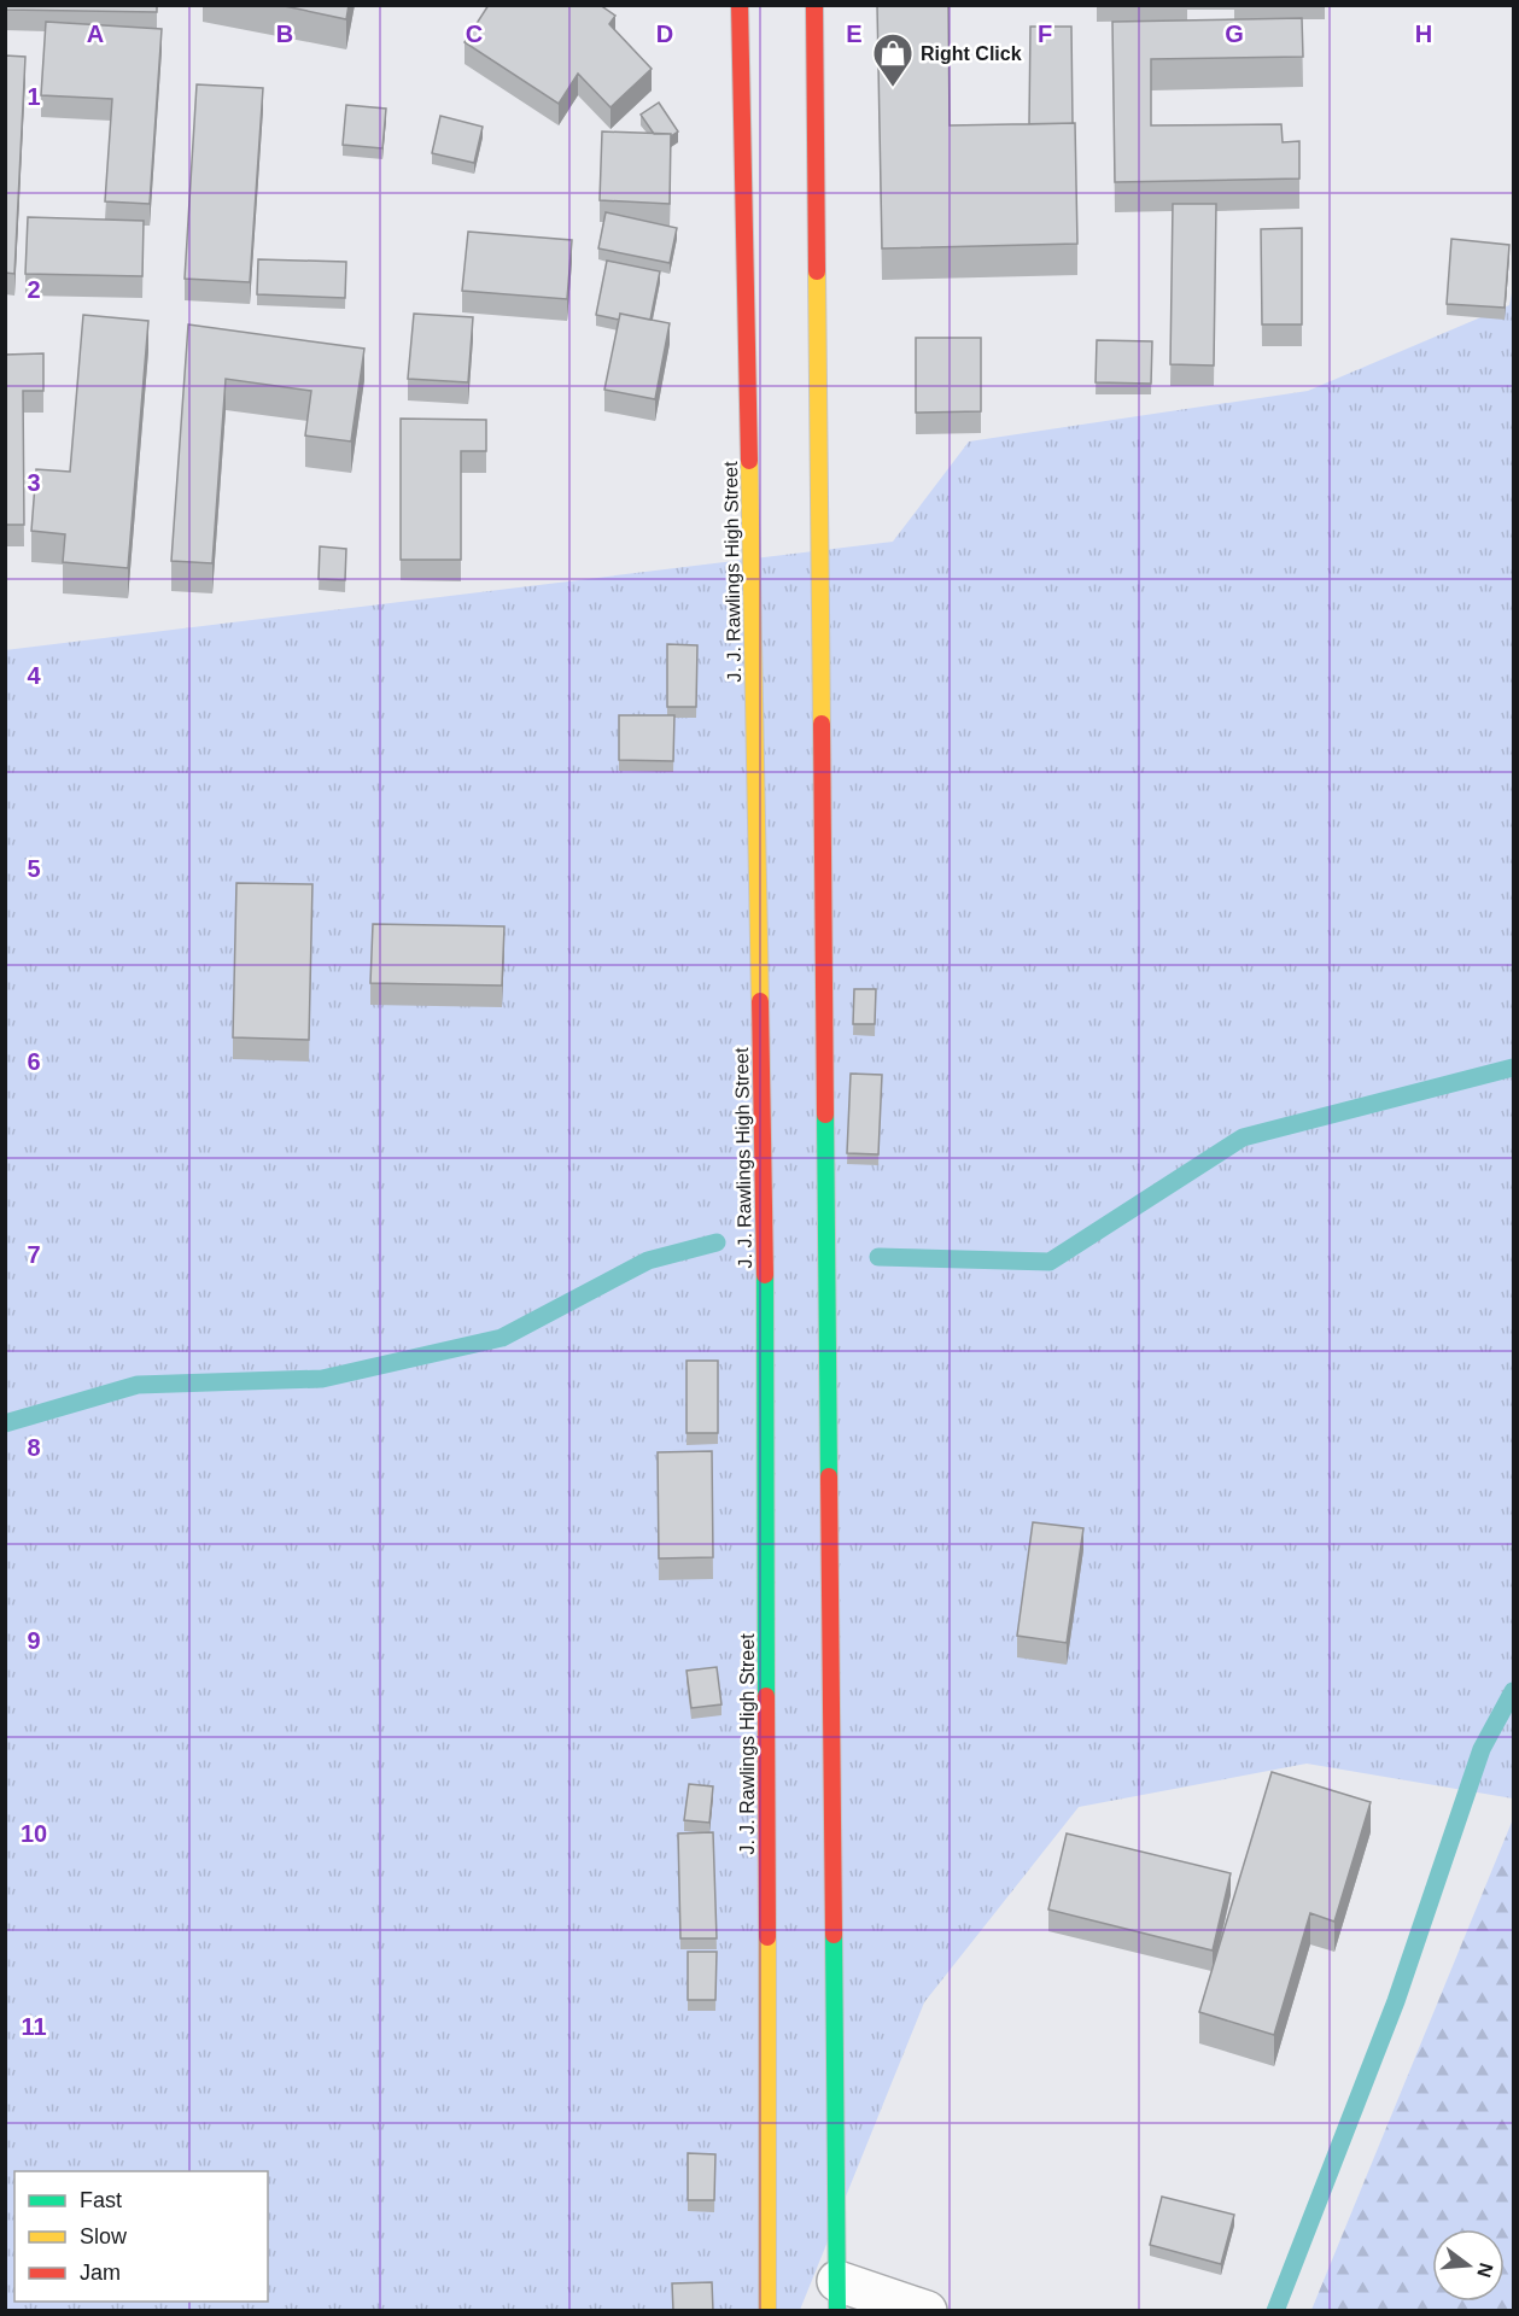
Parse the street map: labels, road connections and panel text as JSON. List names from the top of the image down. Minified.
{"streets":{"main road":["J. J. Rawlings High Street"]},"places":{"shop":["Right Click"]},"legend":["Fast","Slow","Jam"],"north":"right","grid":{"columns":["A","B","C","D","E","F","G","H"],"rows":["1","2","3","4","5","6","7","8","9","10","11"]}}
